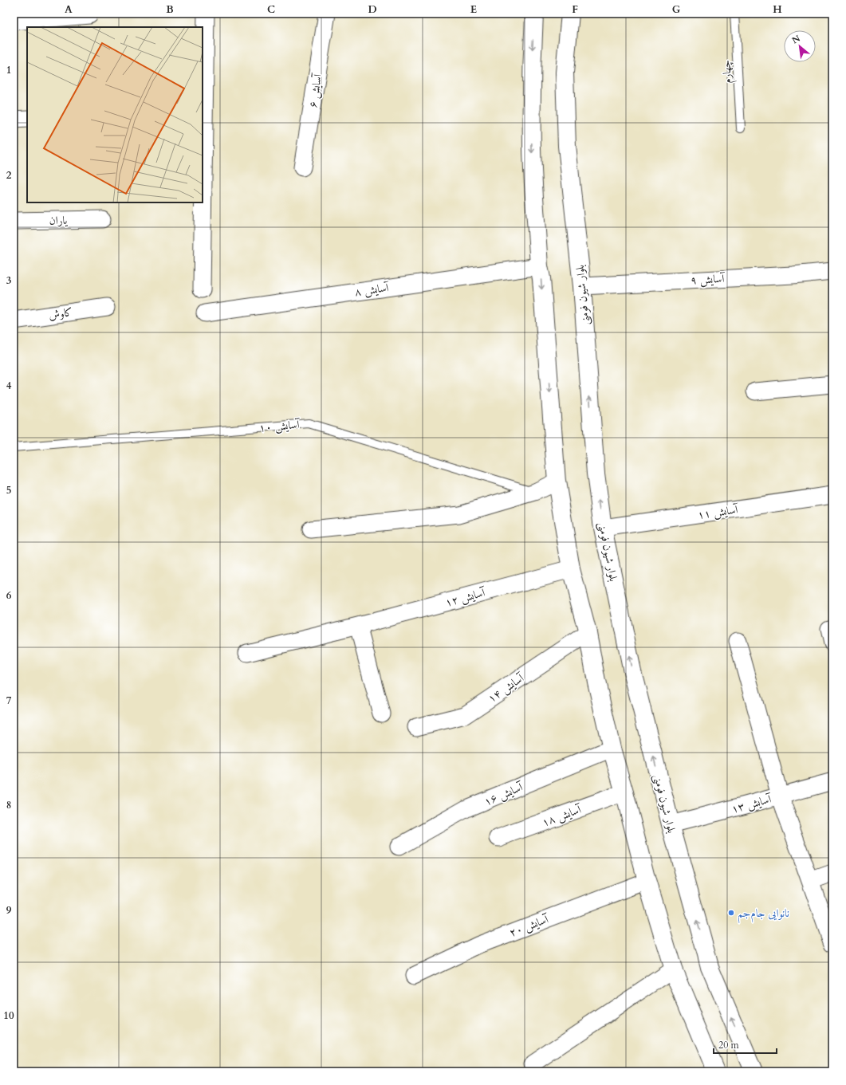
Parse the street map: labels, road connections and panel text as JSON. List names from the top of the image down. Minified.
{"streets":{"main road":["بلوار شیون فومنی"],"street":["آسایش ۶","یاران","آسایش ۹","آسایش ۸","کاوش","آسایش ۱۱","آسایش ۱۲","آسایش ۱۴","آسایش ۱۶","آسایش ۱۳","آسایش ۱۸","آسایش ۲۰"],"lane":["چهارم","آسایش ‍۱۰"]},"crossings":[["آسایش ۹","بلوار شیون فومنی"],["بلوار شیون فومنی","آسایش ۱۱"],["بلوار شیون فومنی","آسایش ۱۳"]],"places":["نانوایی جام‌جم"],"scale_bar":"20 m","north":"top left","grid":{"columns":["A","B","C","D","E","F","G","H"],"rows":["1","2","3","4","5","6","7","8","9","10"]}}
